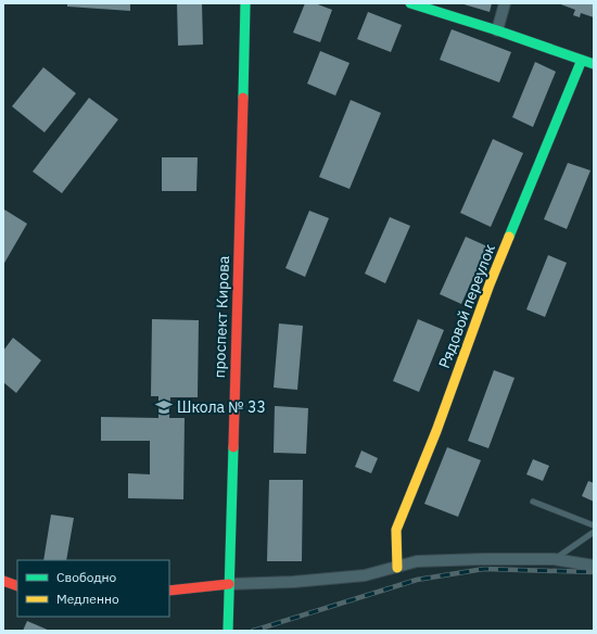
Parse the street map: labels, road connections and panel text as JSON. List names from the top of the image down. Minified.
{"streets":{"street":["Рядовой переулок","проспект Кирова"]},"places":{"school or university":["Школа № 33"]},"legend":["Свободно","Медленно"]}
